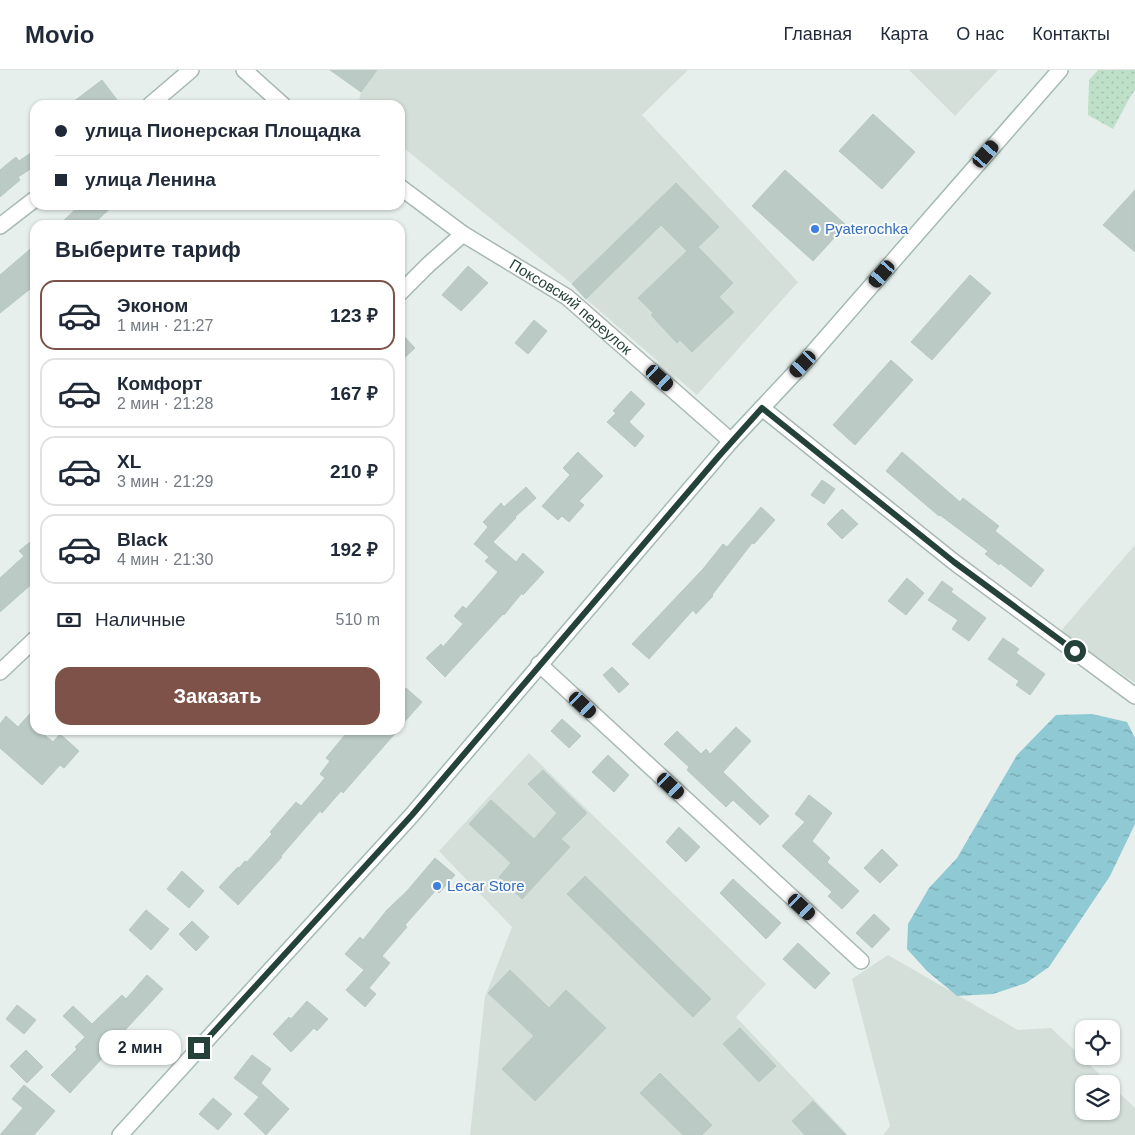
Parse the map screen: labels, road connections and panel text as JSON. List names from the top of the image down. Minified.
{"streets":{"street":["Поксовский переулок"]},"places":["Pyaterochka","Lecar Store"],"page":{"header":"Movio","nav":["Главная","Карта","О нас","Контакты"],"banner":["улица Пионерская Площадка","улица Ленина"],"heading":"Выберите тариф","list":[{"name":"Эконом","note":"1 мин · 21:27","value":"123 ₽"},{"name":"Комфорт","note":"2 мин · 21:28","value":"167 ₽"},{"name":"XL","note":"3 мин · 21:29","value":"210 ₽"},{"name":"Black","note":"4 мин · 21:30","value":"192 ₽"}],"pay":["Наличные","510 m"],"buttons":"Заказать","bubble":"2 мин"}}
